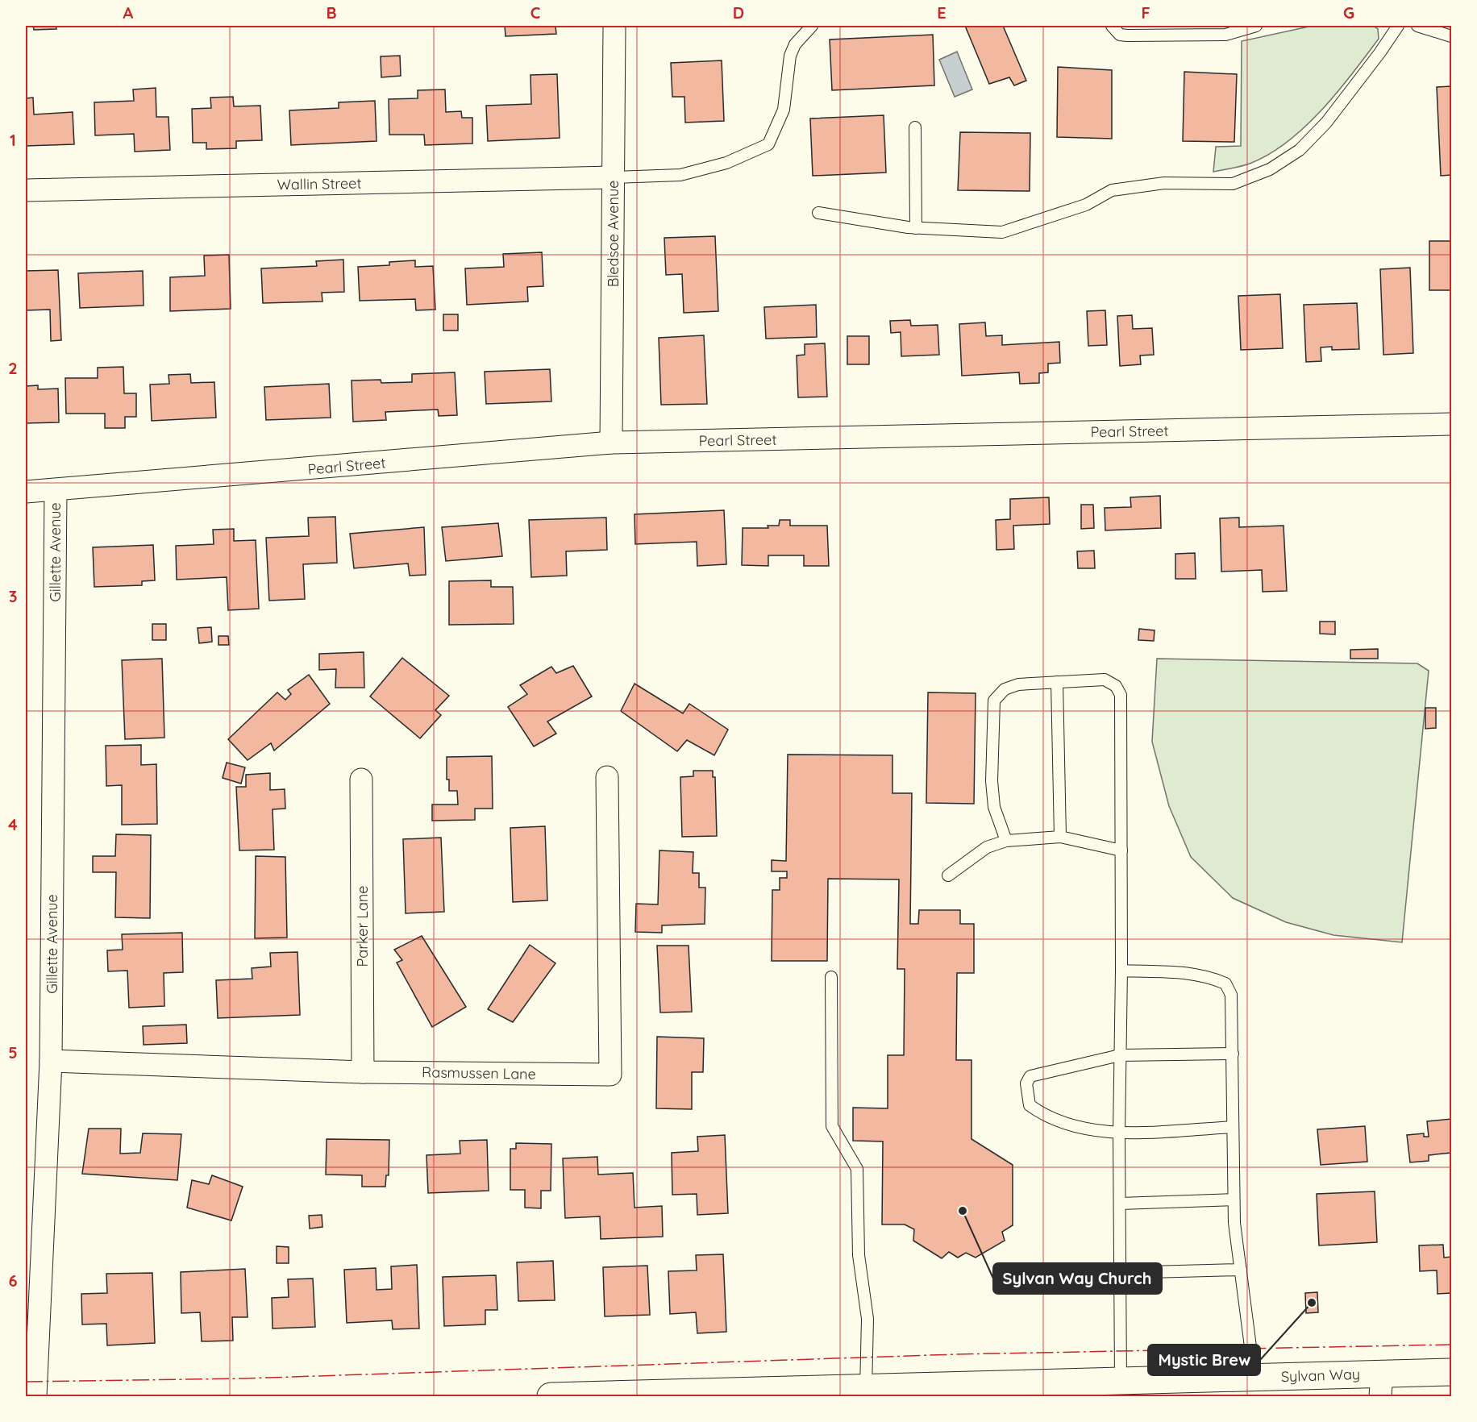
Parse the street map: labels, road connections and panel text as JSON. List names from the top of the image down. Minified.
{"streets":{"main road":["Sylvan Way"],"street":["Wallin Street","Bledsoe Avenue","Pearl Street","Gillette Avenue","Parker Lane","Rasmussen Lane"]},"crossings":[["Wallin Street","Bledsoe Avenue"],["Bledsoe Avenue","Pearl Street"],["Pearl Street","Gillette Avenue"],["Gillette Avenue","Rasmussen Lane"],["Parker Lane","Rasmussen Lane"]],"places":["Sylvan Way Church","Mystic Brew"],"grid":{"columns":["A","B","C","D","E","F","G"],"rows":["1","2","3","4","5","6"]}}
